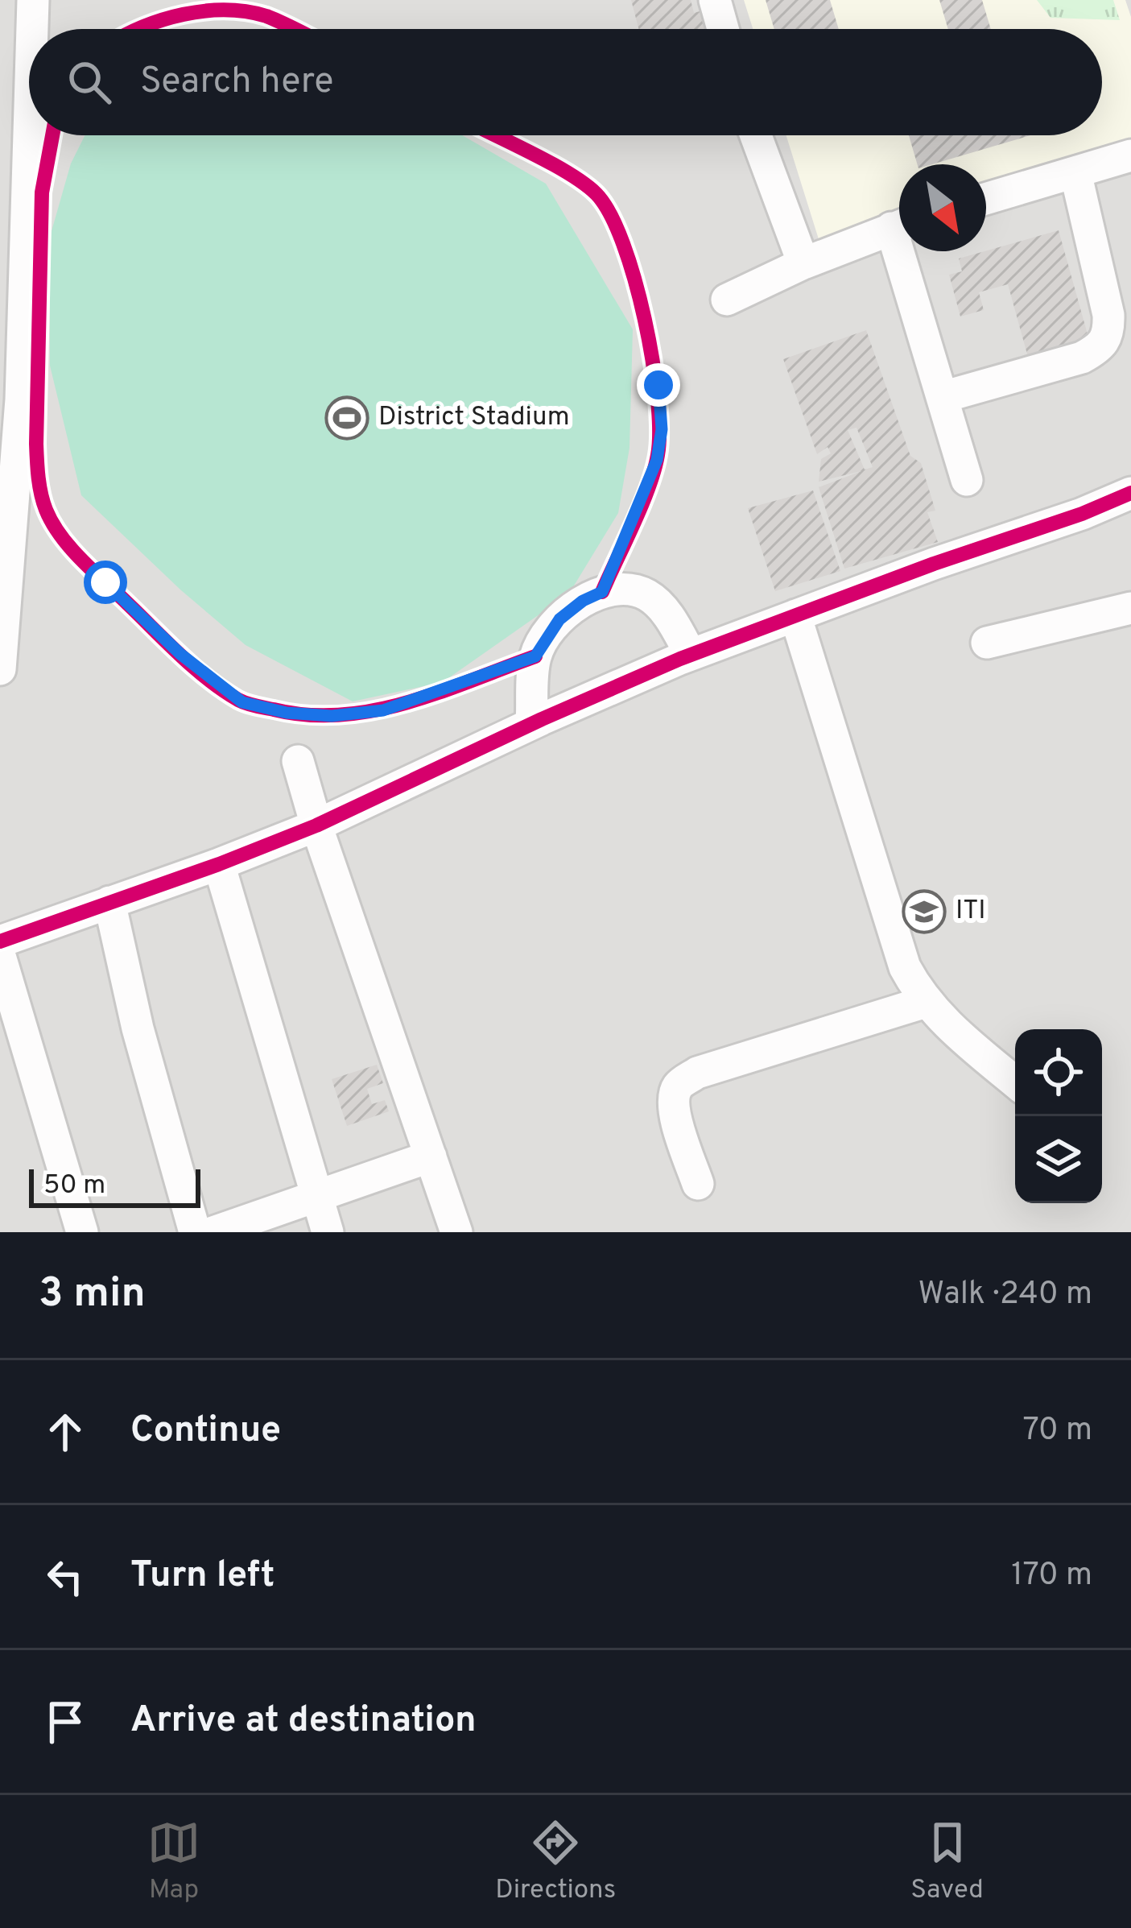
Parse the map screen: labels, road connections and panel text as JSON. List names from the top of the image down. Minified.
{"places":{"sports":["District Stadium"],"school or university":["ITI"]},"scale_bar":"50 m","north":"bottom right","page":{"search":"Search here","scale":"50 m","heading":["3 min","Walk · 240 m"],"list":[["Continue","70 m"],["Turn left","170 m"],"Arrive at destination"],"nav":["Map","Directions","Saved"]}}
